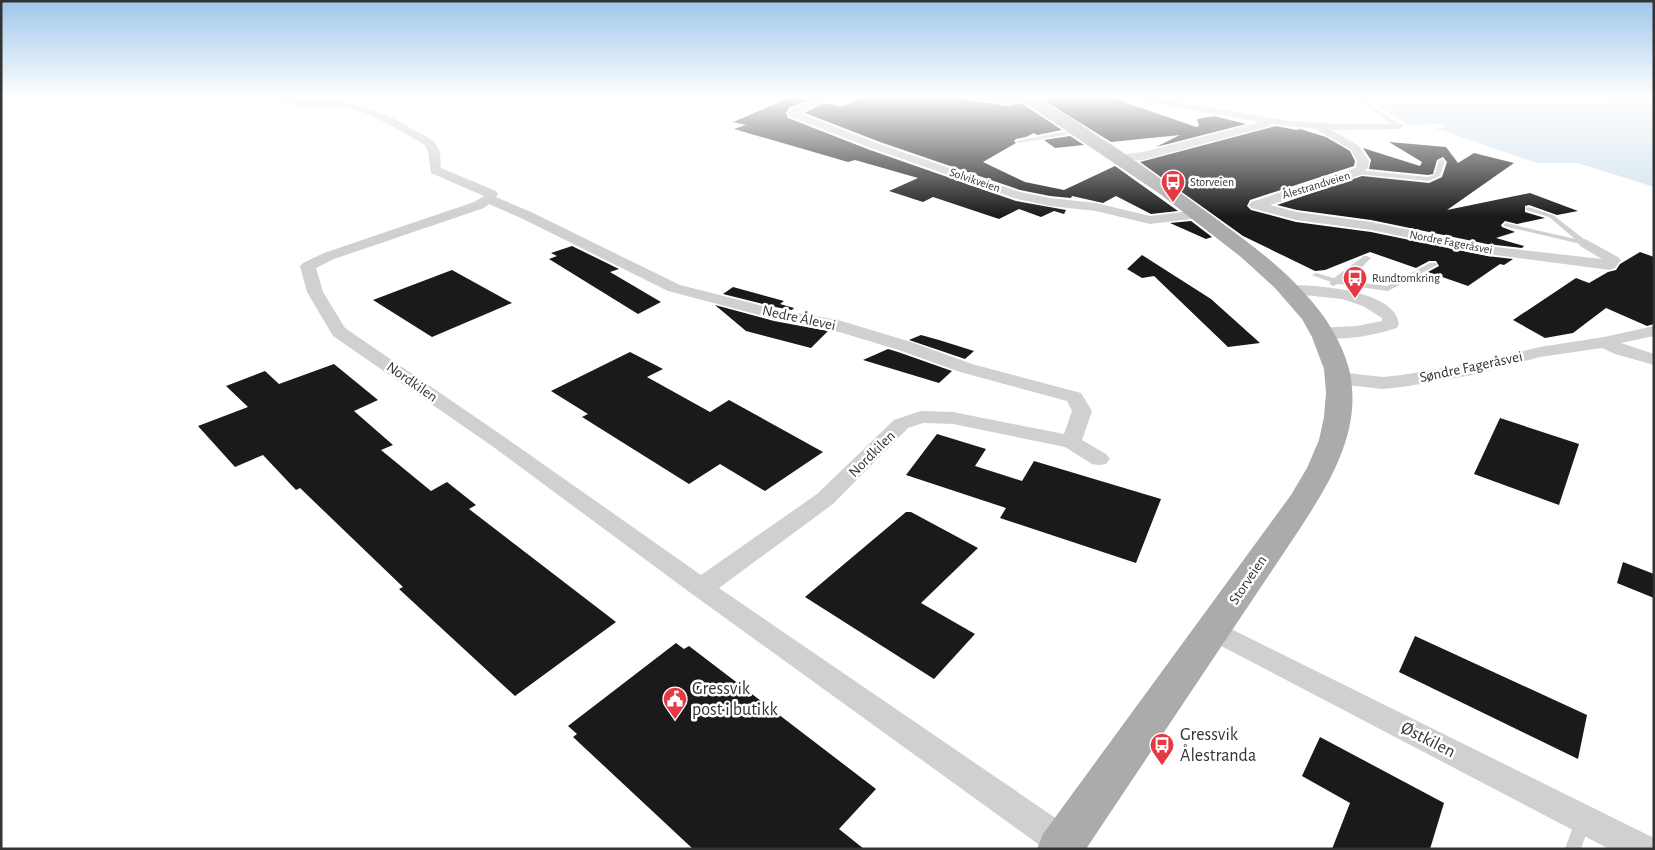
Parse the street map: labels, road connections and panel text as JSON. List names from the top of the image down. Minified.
{"streets":{"main road":["Storveien"],"street":["Solvikveien","Ålestrandveien","Nordre Fageråsvei","Nedre Ålevei","Søndre Fageråsvei","Nordkilen","Østkilen"]},"crossings":[["Solvikveien","Storveien"],["Ålestrandveien","Nordre Fageråsvei"],["Nedre Ålevei","Nordkilen"],["Søndre Fageråsvei","Storveien"],["Nordkilen","Storveien"],["Storveien","Østkilen"]],"places":{"bus stop":["Storveien","Rundtomkring","Gressvik Ålestranda"],"public building":["Gressvik post i butikk"]}}
